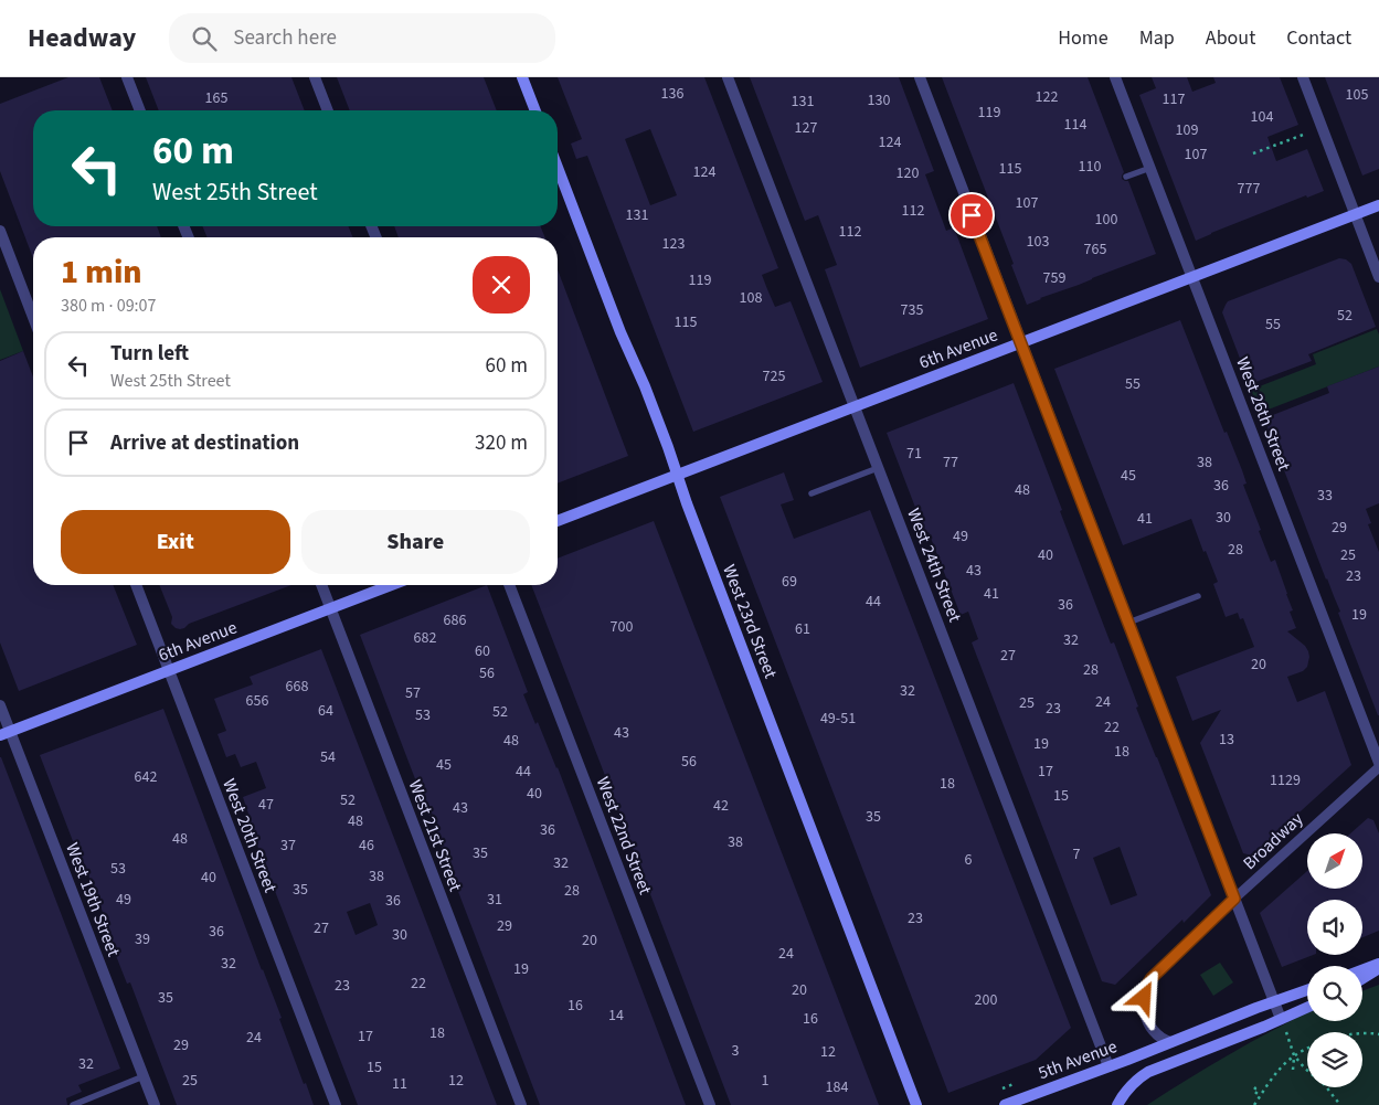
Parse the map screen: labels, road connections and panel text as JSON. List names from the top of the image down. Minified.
{"streets":{"main road":["6th Avenue","West 23rd Street","5th Avenue"],"street":["West 26th Street","West 24th Street","West 20th Street","West 21st Street","West 22nd Street","Broadway","West 19th Street"]},"crossings":[["6th Avenue","West 26th Street"],["6th Avenue","West 24th Street"],["6th Avenue","West 23rd Street"],["6th Avenue","West 20th Street"],["6th Avenue","West 21st Street"],["6th Avenue","West 19th Street"],["West 24th Street","5th Avenue"],["Broadway","5th Avenue"]],"house_numbers":["136","105","122","165","117","130","131","119","104","114","127","109","124","107","110","115","124","120","777","107","112","131","100","112","103","123","765","759","119","108","735","52","115","55","725","55","71","77","38","45","36","48","33","30","41","29","49","28","40","25","43","23","69","41","44","36","19","686","700","61","682","32","60","27","20","28","56","668","32","57","656","24","25","23","64","52","53","49-51","22","43","13","48","19","18","54","56","45","44","17","642","1129","18","40","15","52","47","42","43","35","48","36","48","38","37","46","35","7","6","32","53","38","40","35","28","49","31","36","23","29","27","36","30","39","20","24","32","19","22","23","20","35","200","16","14","16","18","17","24","29","3","12","32","15","25","12","1","11","184"],"north":"top right","page":{"header":"Headway","search":"Search here","nav":["Home","Map","About","Contact"],"turn":["60 m","West 25th Street"],"heading":["1 min","380 m · 09:07"],"list":[{"name":"Turn left","note":"West 25th Street","value":"60 m"},{"name":"Arrive at destination","value":"320 m"}],"buttons":["Exit","Share"]}}
